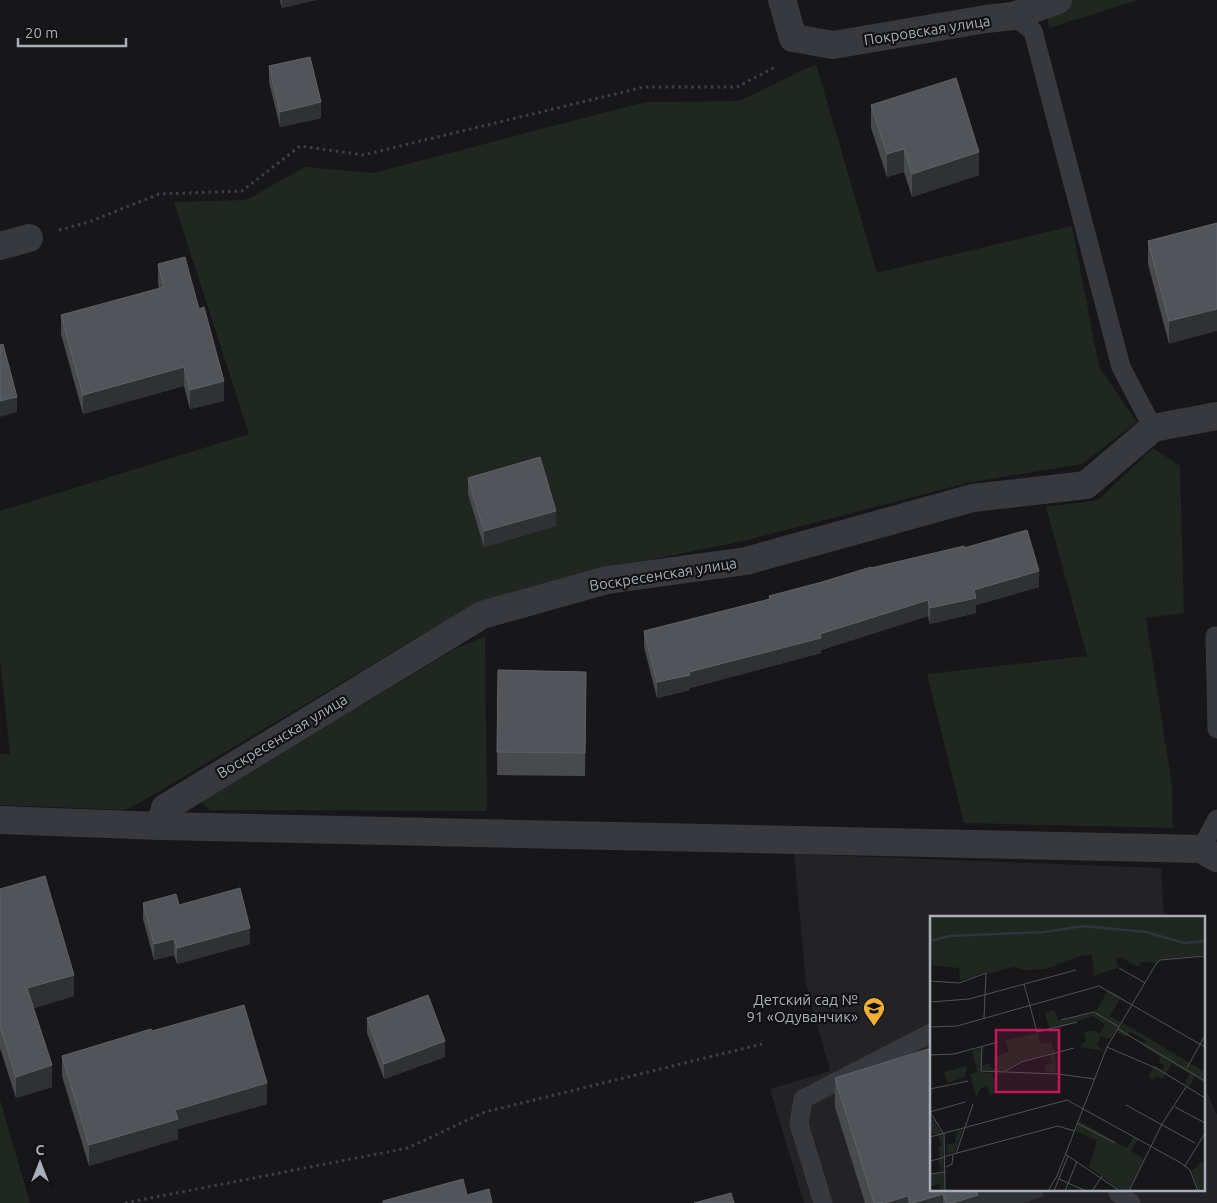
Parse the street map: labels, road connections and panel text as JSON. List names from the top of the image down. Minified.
{"streets":{"street":["Покровская улица","Воскресенская улица"]},"places":{"school or university":["Детский сад № 91 «Одуванчик»"]},"scale_bar":"20 m","north":"top"}
